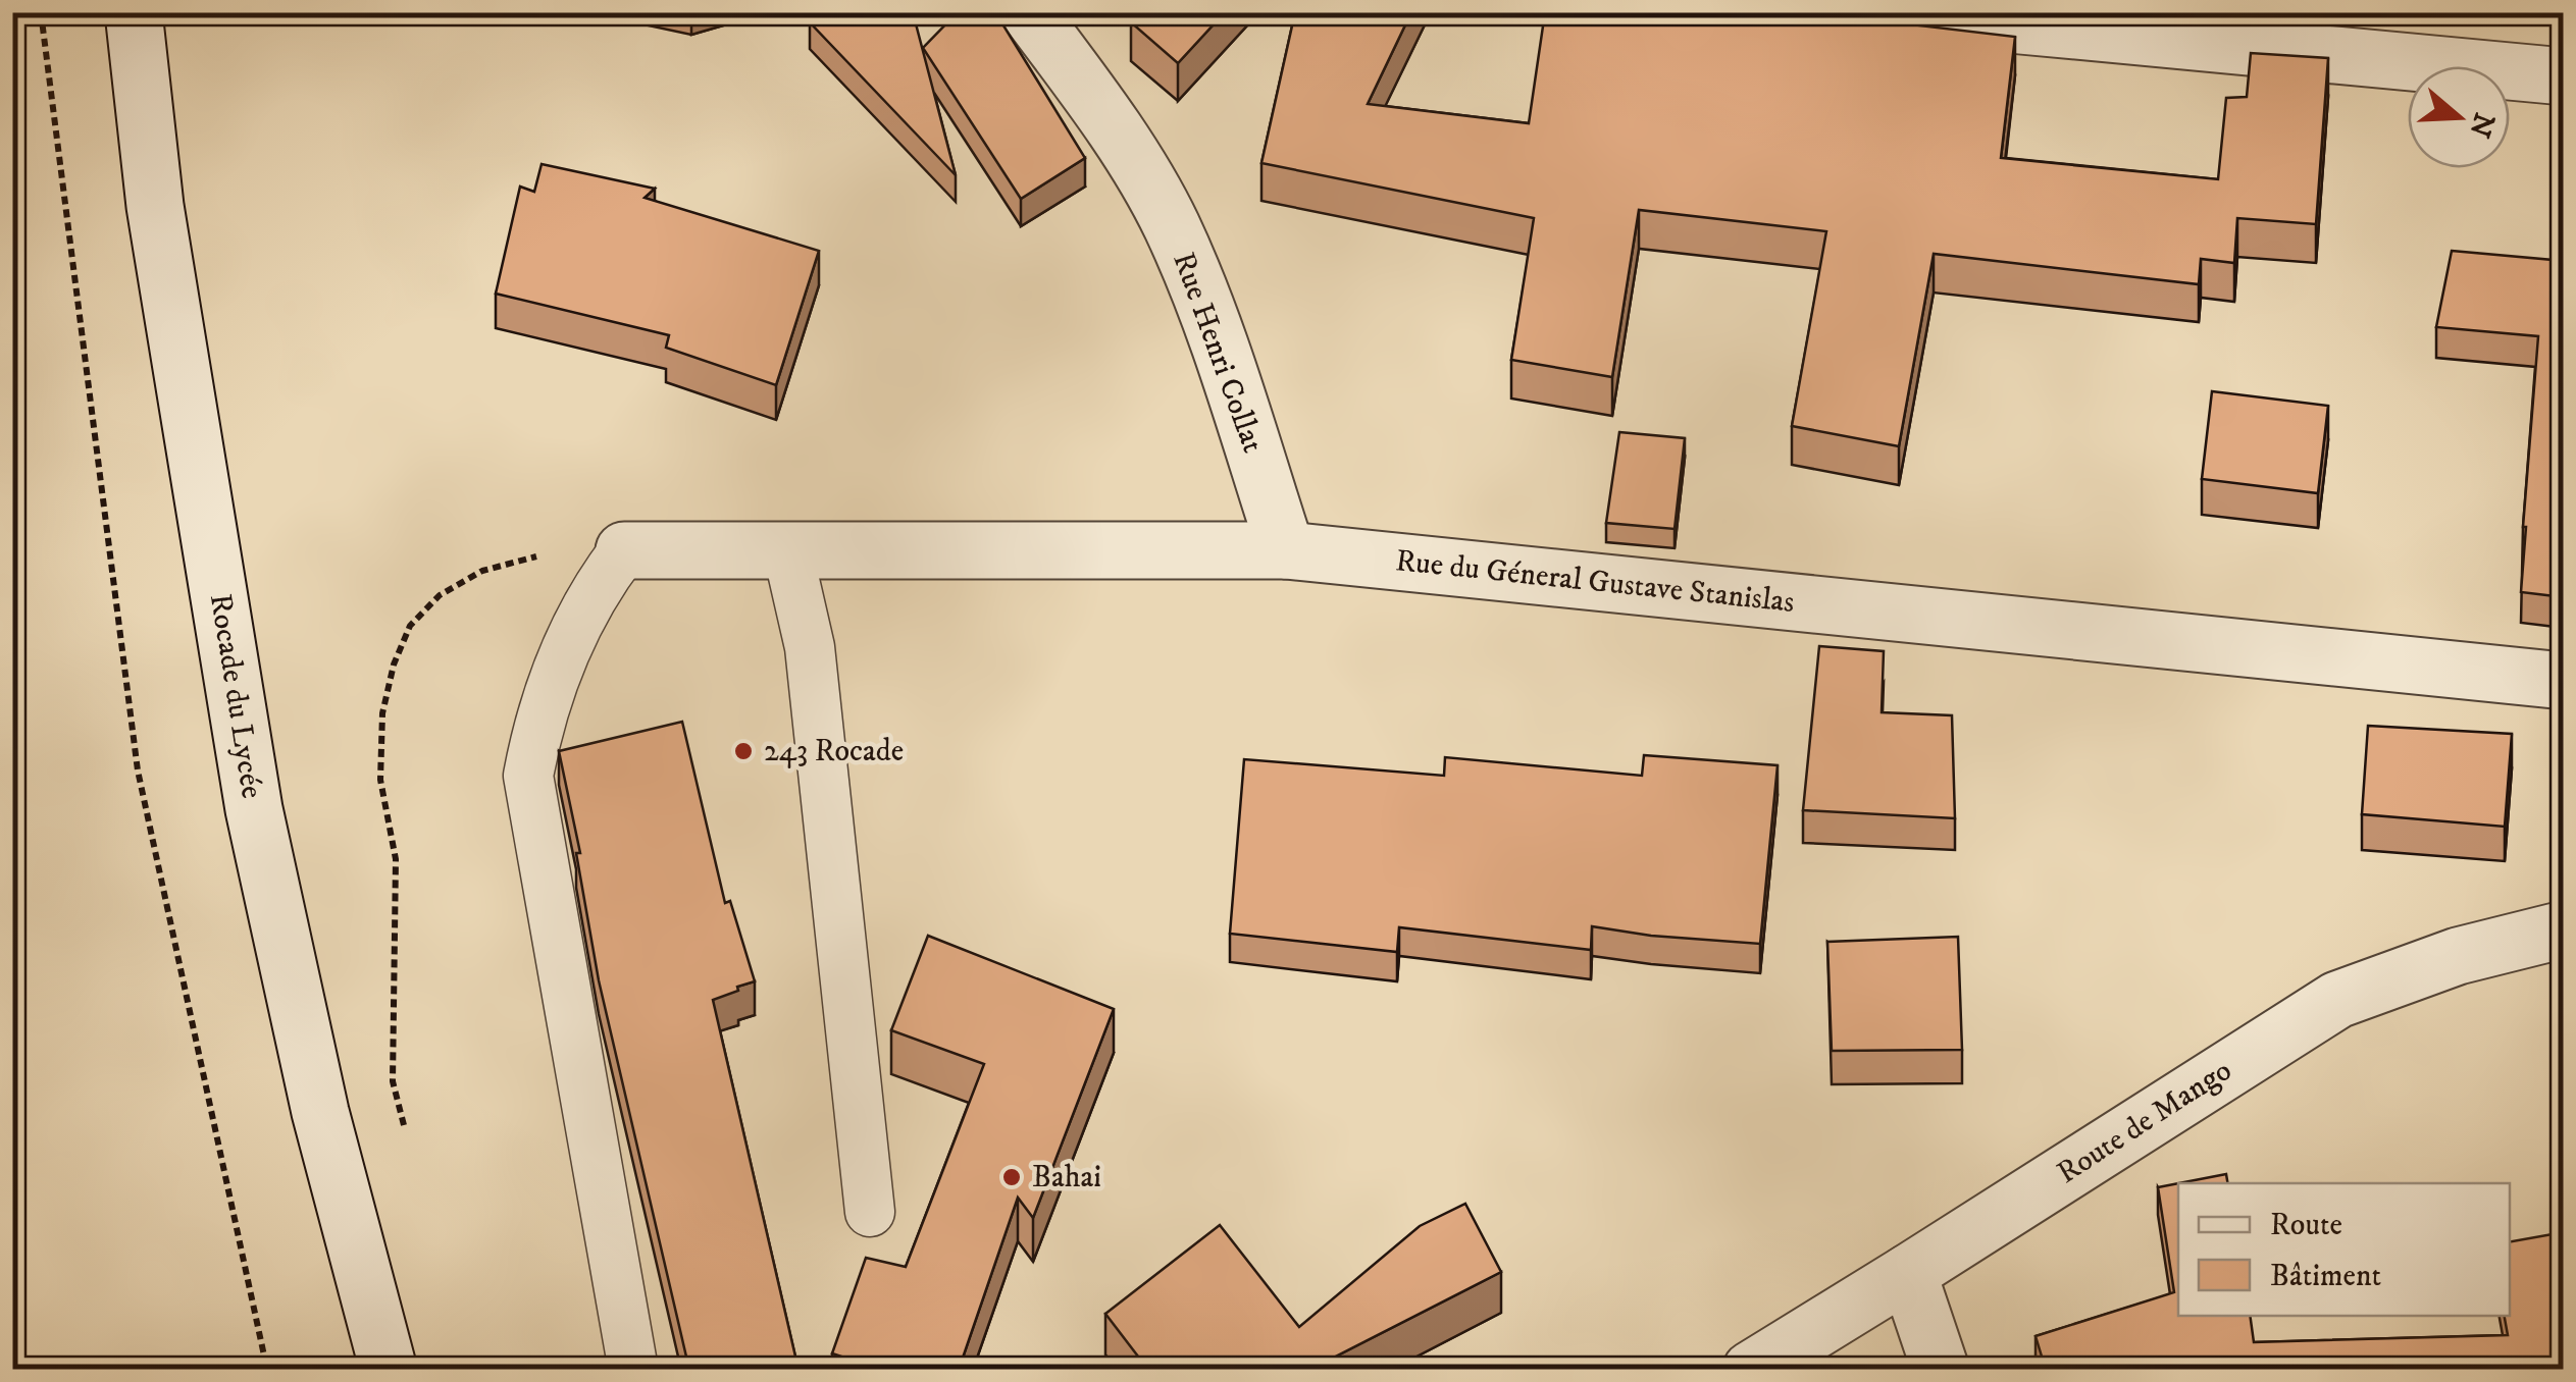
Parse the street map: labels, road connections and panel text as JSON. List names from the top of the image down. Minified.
{"streets":{"street":["Rue Henri Collat","Rue du Géneral Gustave Stanislas","Rocade du Lycée","Route de Mango"]},"crossings":[["Rue Henri Collat","Rue du Géneral Gustave Stanislas"]],"places":["243 Rocade","Bahai"],"legend":["Route","Bâtiment"],"north":"right"}
